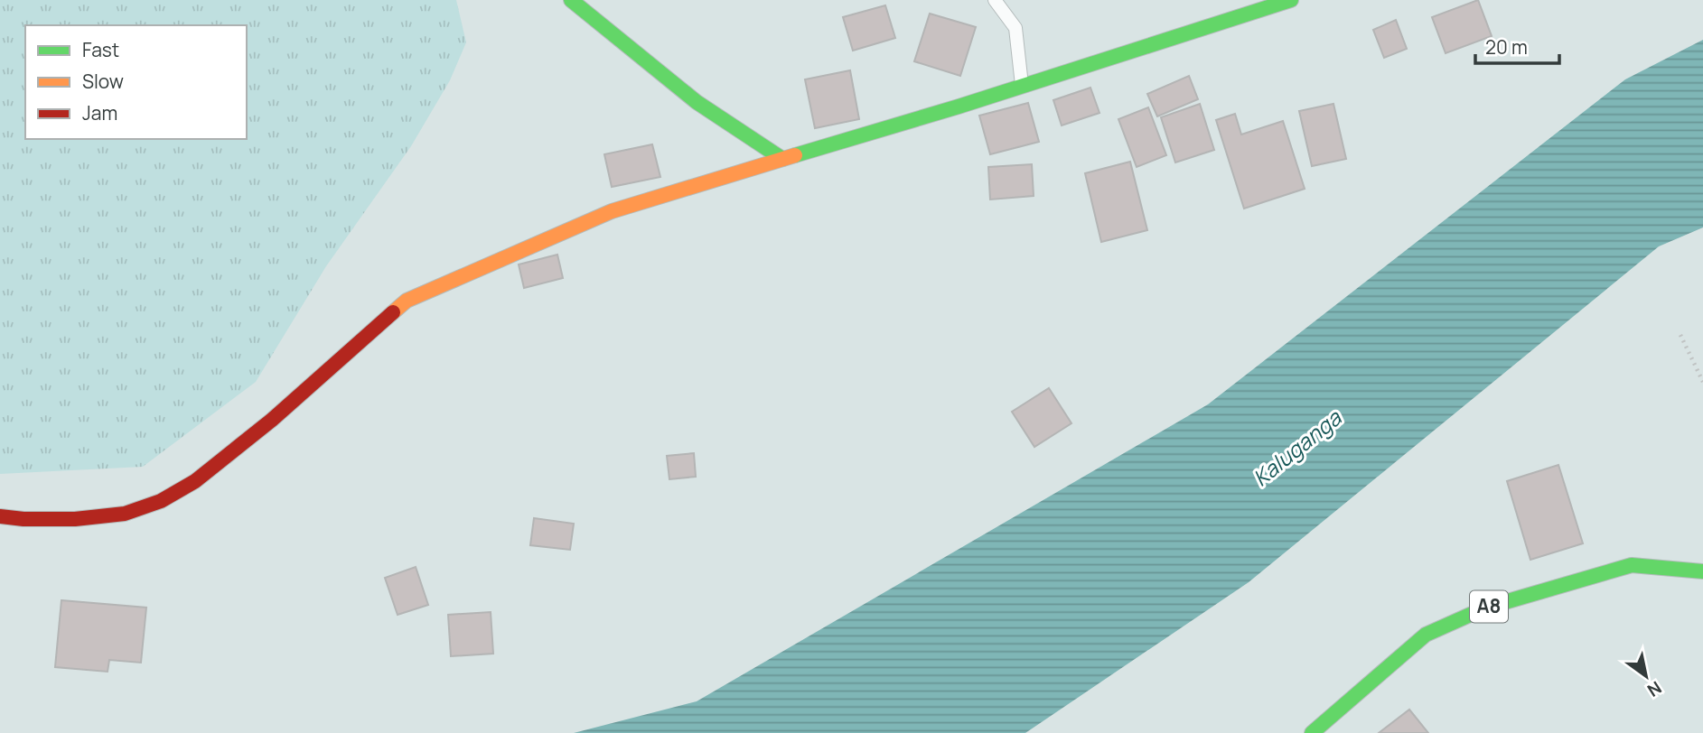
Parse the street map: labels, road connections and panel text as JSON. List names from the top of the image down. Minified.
{"streets":{"main road":["A8"]},"water":["Kaluganga"],"legend":["Fast","Slow","Jam"],"scale_bar":"20 m","north":"bottom right"}
